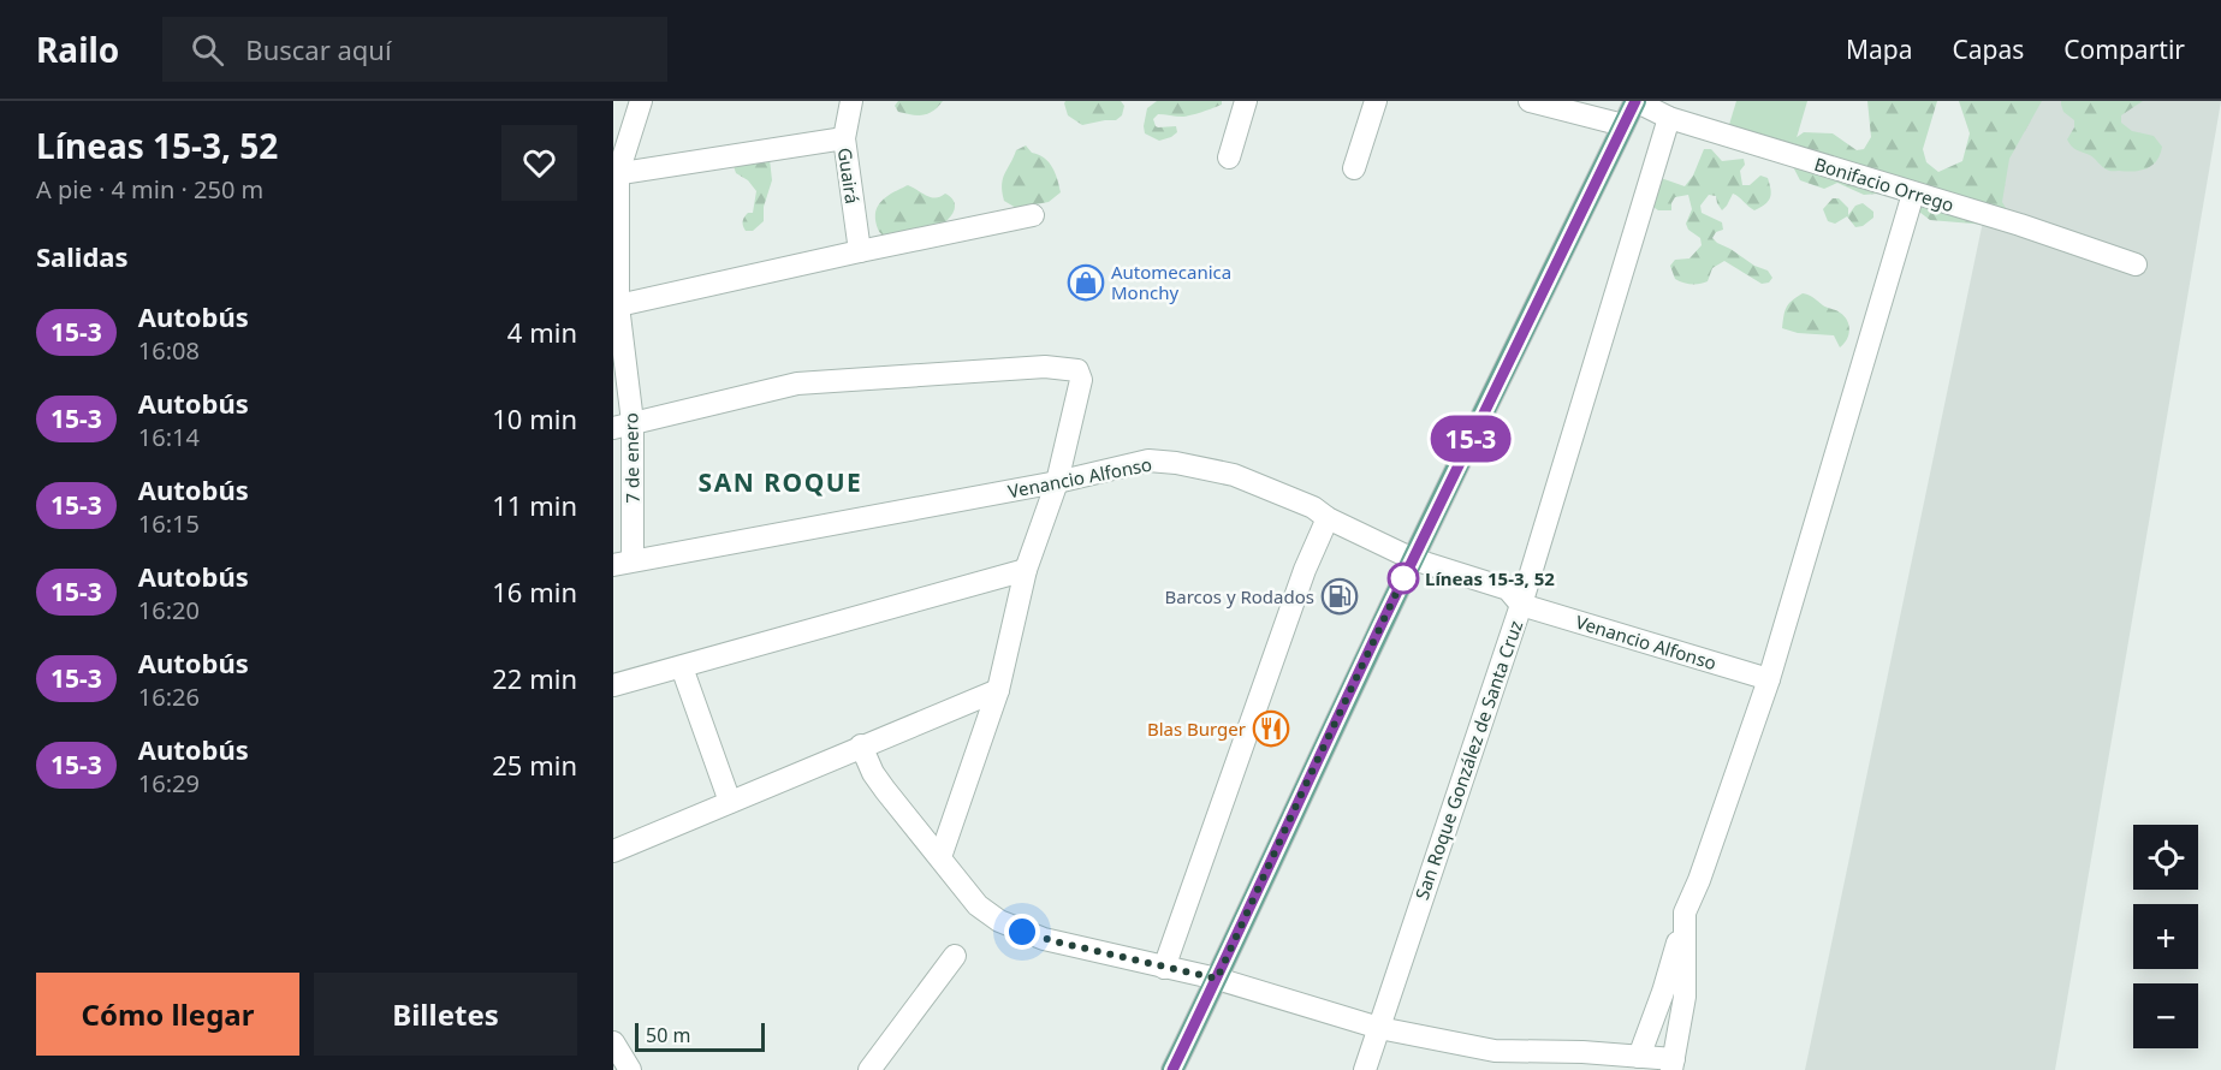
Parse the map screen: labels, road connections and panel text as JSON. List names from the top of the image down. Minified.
{"streets":{"street":["Guairá","Bonifacio Orrego","7 de enero","Venancio Alfonso","San Roque González de Santa Cruz"]},"crossings":[["Bonifacio Orrego","San Roque González de Santa Cruz"],["7 de enero","Venancio Alfonso"],["Venancio Alfonso","San Roque González de Santa Cruz"]],"districts":["SAN ROQUE"],"places":{"shop":["Automecanica Monchy"],"other":["Líneas 15-3, 52"],"fuel station":["Barcos y Rodados"],"restaurant":["Blas Burger"]},"lines":["bus line 15-3"],"scale_bar":"50 m","page":{"header":"Railo","search":"Buscar aquí","nav":["Mapa","Capas","Compartir"],"heading":[["Líneas 15-3, 52","A pie · 4 min · 250 m"],"Salidas"],"on_map":"15-3","list":[{"mark":"15-3","name":"Autobús","note":"16:08","value":"4 min"},{"mark":"15-3","name":"Autobús","note":"16:14","value":"10 min"},{"mark":"15-3","name":"Autobús","note":"16:15","value":"11 min"},{"mark":"15-3","name":"Autobús","note":"16:20","value":"16 min"},{"mark":"15-3","name":"Autobús","note":"16:26","value":"22 min"},{"mark":"15-3","name":"Autobús","note":"16:29","value":"25 min"}],"map_buttons":["+","−"],"buttons":["Cómo llegar","Billetes"],"scale":"50 m"}}
